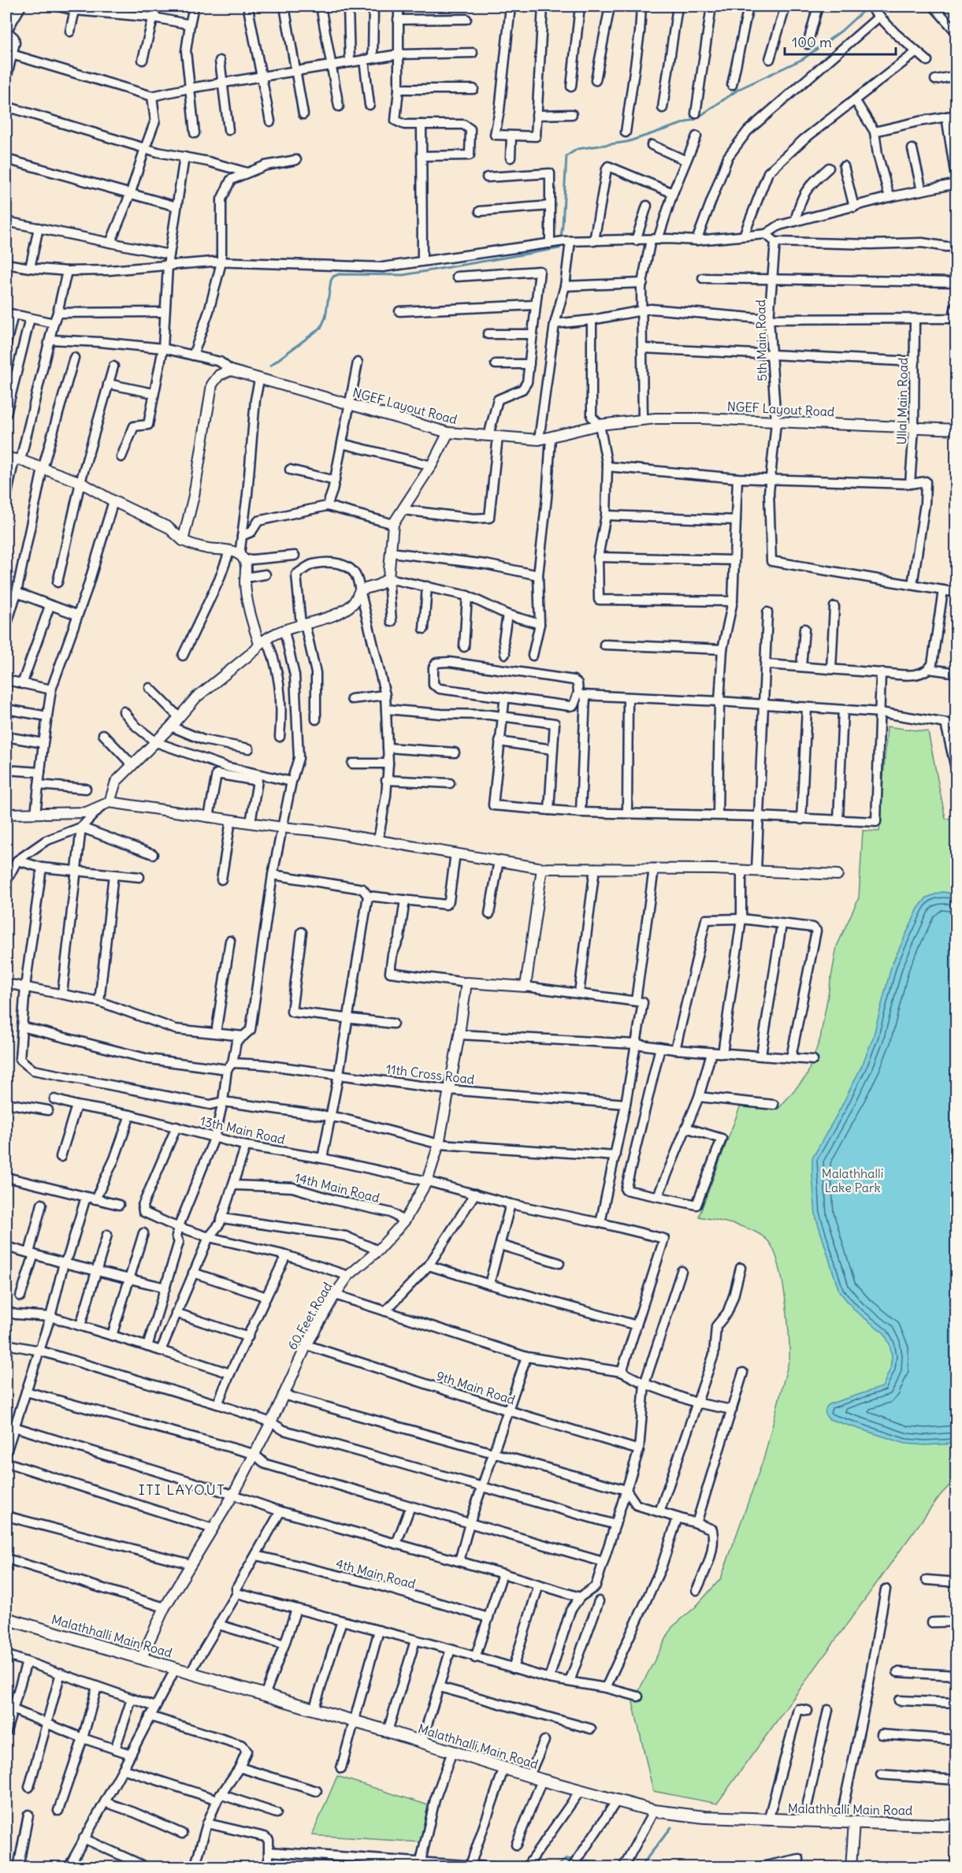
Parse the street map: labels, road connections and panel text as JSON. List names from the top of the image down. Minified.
{"streets":{"main road":["Malathhalli Main Road"],"street":["5th Main Road","Ullal Main Road","NGEF Layout Road","11th Cross Road","13th Main Road","14th Main Road","60 Feet Road","9th Main Road","4th Main Road"]},"crossings":[["5th Main Road","NGEF Layout Road"],["Ullal Main Road","NGEF Layout Road"],["11th Cross Road","60 Feet Road"],["13th Main Road","60 Feet Road"],["14th Main Road","60 Feet Road"],["60 Feet Road","9th Main Road"],["60 Feet Road","Malathhalli Main Road"]],"districts":["ITI LAYOUT"],"parks":["Malathhalli Lake Park"],"scale_bar":"100 m"}
